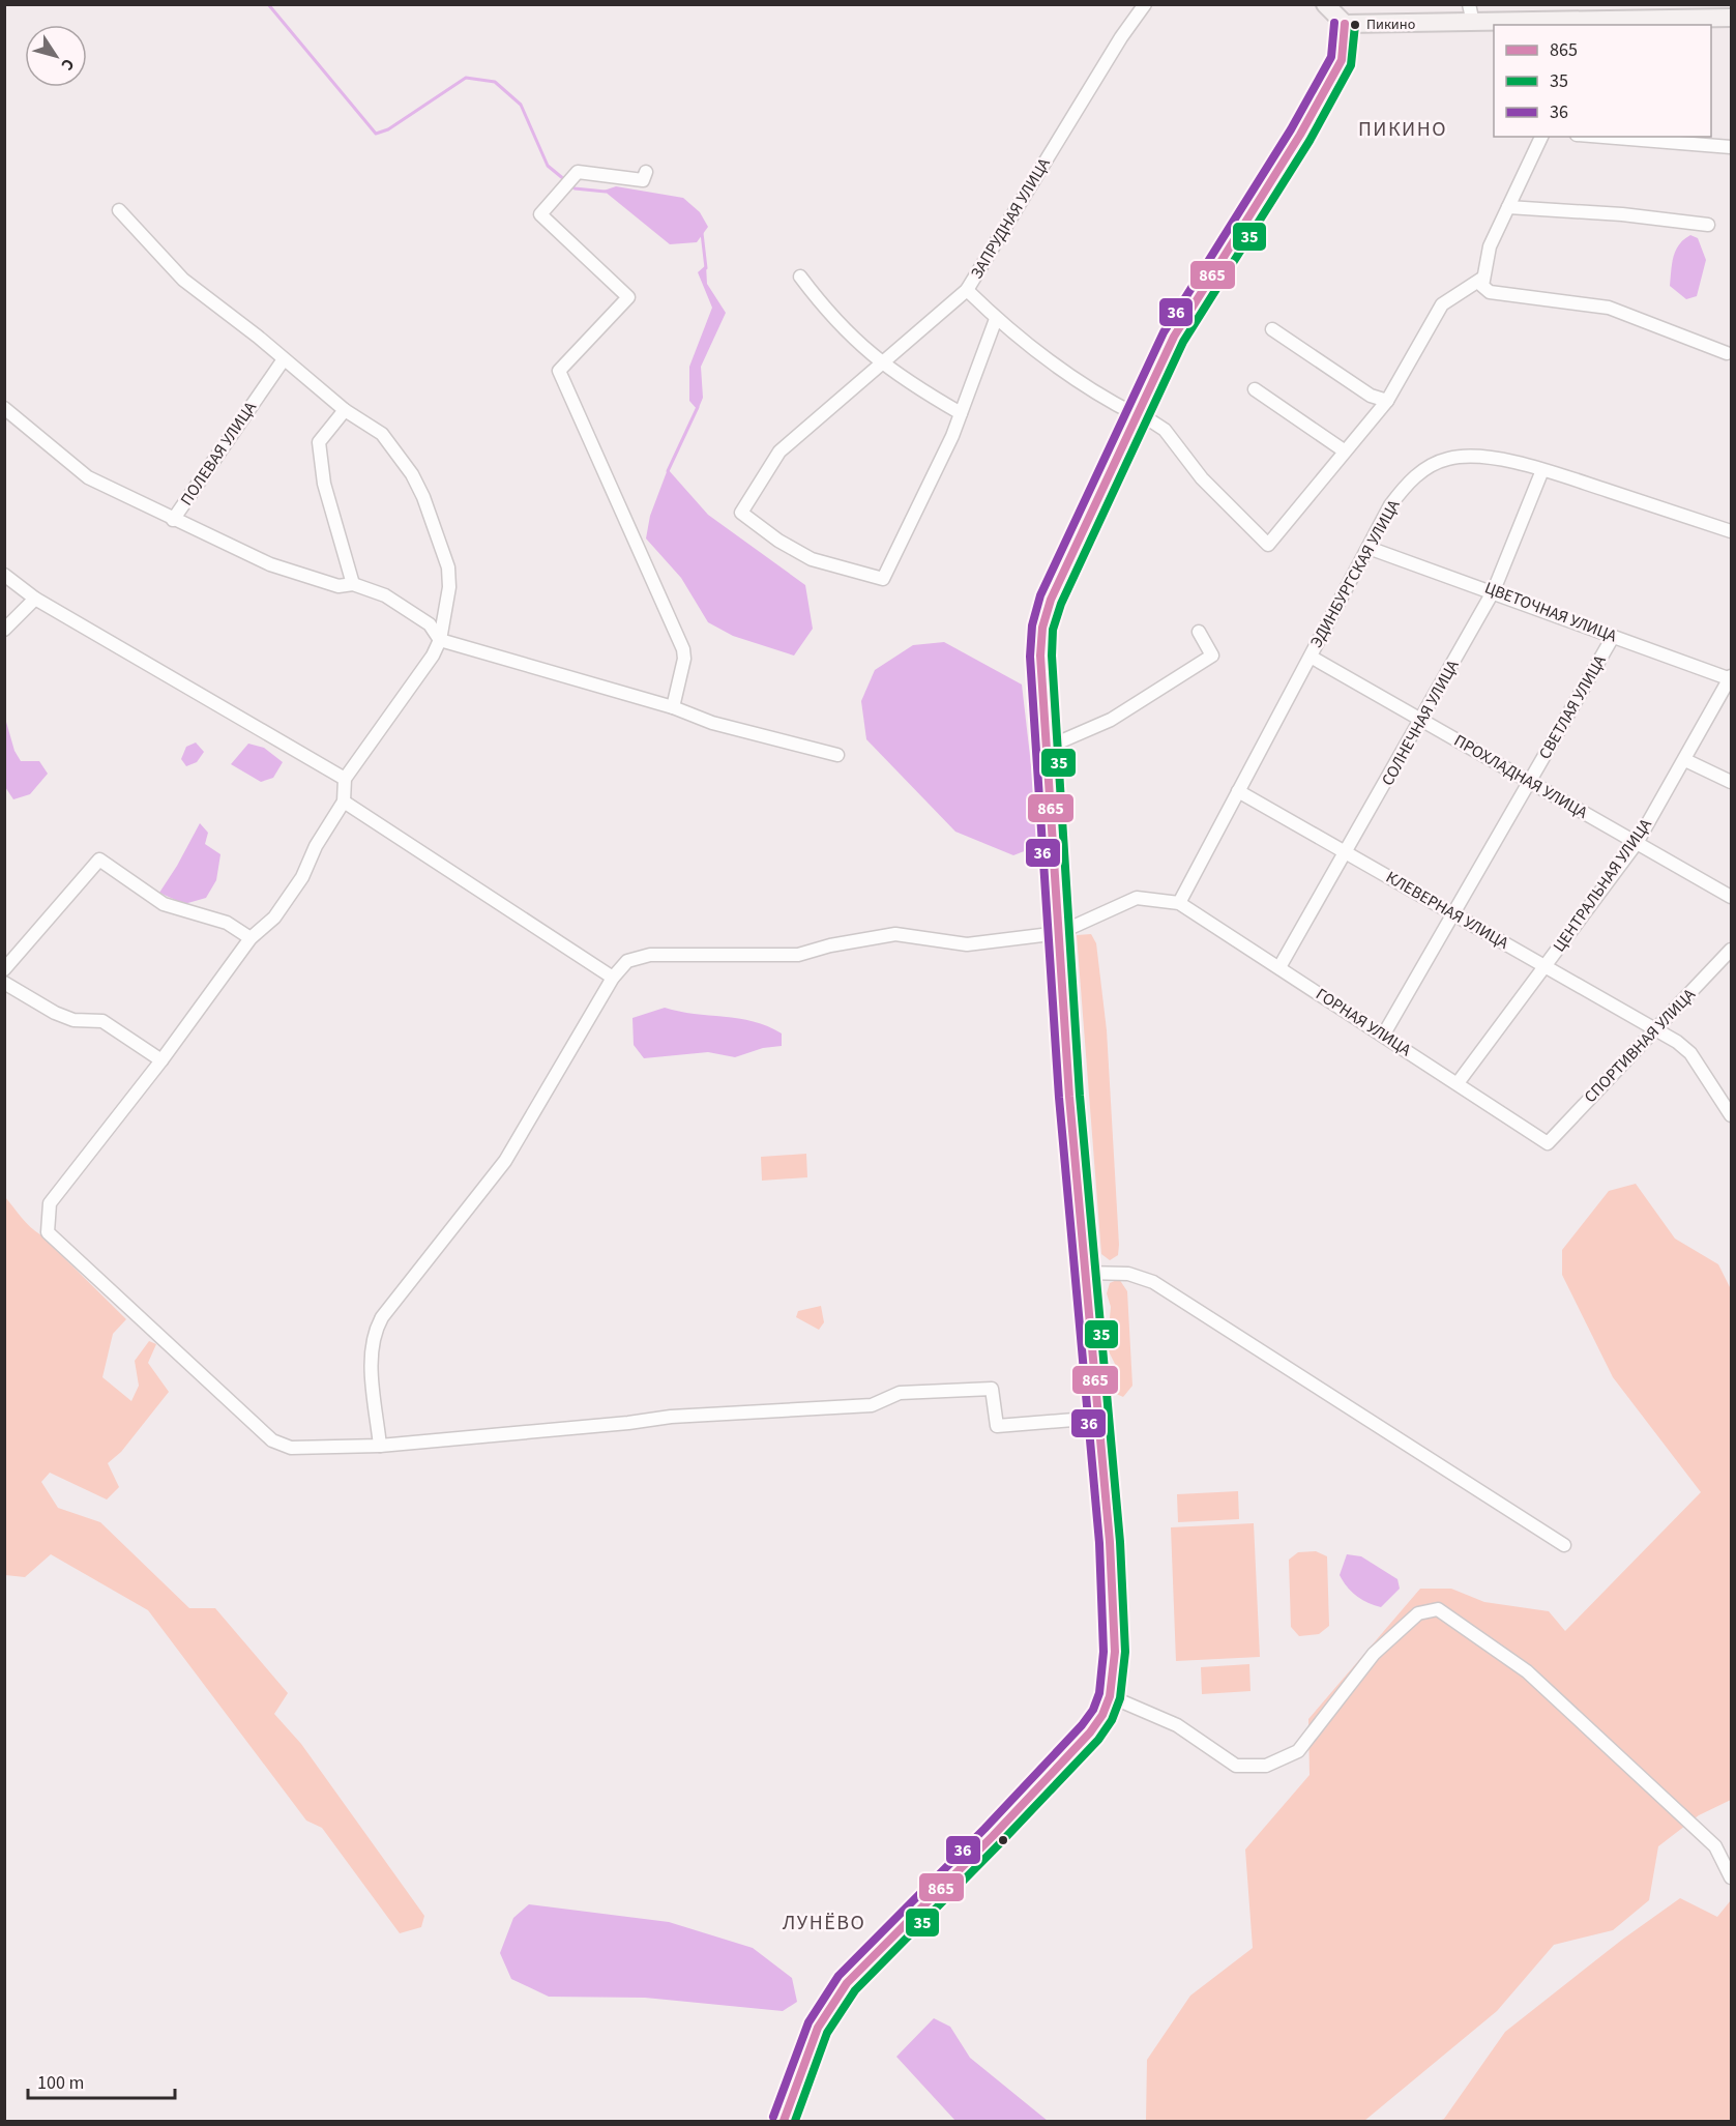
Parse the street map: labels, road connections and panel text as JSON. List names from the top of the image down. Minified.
{"streets":{"street":["ЗАПРУДНАЯ УЛИЦА","ПОЛЕВАЯ УЛИЦА","ЭДИНБУРГСКАЯ УЛИЦА","ЦВЕТОЧНАЯ УЛИЦА","СВЕТЛАЯ УЛИЦА","СОЛНЕЧНАЯ УЛИЦА","ПРОХЛАДНАЯ УЛИЦА","ЦЕНТРАЛЬНАЯ УЛИЦА","КЛЕВЕРНАЯ УЛИЦА","ГОРНАЯ УЛИЦА","СПОРТИВНАЯ УЛИЦА"]},"crossings":[["ЭДИНБУРГСКАЯ УЛИЦА","ЦВЕТОЧНАЯ УЛИЦА"],["ЭДИНБУРГСКАЯ УЛИЦА","СОЛНЕЧНАЯ УЛИЦА"],["ЭДИНБУРГСКАЯ УЛИЦА","ПРОХЛАДНАЯ УЛИЦА"],["ЭДИНБУРГСКАЯ УЛИЦА","КЛЕВЕРНАЯ УЛИЦА"],["ЭДИНБУРГСКАЯ УЛИЦА","ГОРНАЯ УЛИЦА"],["ЦВЕТОЧНАЯ УЛИЦА","СВЕТЛАЯ УЛИЦА"],["ЦВЕТОЧНАЯ УЛИЦА","СОЛНЕЧНАЯ УЛИЦА"],["ЦВЕТОЧНАЯ УЛИЦА","ЦЕНТРАЛЬНАЯ УЛИЦА"],["СВЕТЛАЯ УЛИЦА","ПРОХЛАДНАЯ УЛИЦА"],["СВЕТЛАЯ УЛИЦА","КЛЕВЕРНАЯ УЛИЦА"],["СВЕТЛАЯ УЛИЦА","ГОРНАЯ УЛИЦА"],["СОЛНЕЧНАЯ УЛИЦА","ПРОХЛАДНАЯ УЛИЦА"],["СОЛНЕЧНАЯ УЛИЦА","КЛЕВЕРНАЯ УЛИЦА"],["СОЛНЕЧНАЯ УЛИЦА","ГОРНАЯ УЛИЦА"],["ПРОХЛАДНАЯ УЛИЦА","ЦЕНТРАЛЬНАЯ УЛИЦА"],["ЦЕНТРАЛЬНАЯ УЛИЦА","КЛЕВЕРНАЯ УЛИЦА"],["ЦЕНТРАЛЬНАЯ УЛИЦА","ГОРНАЯ УЛИЦА"],["КЛЕВЕРНАЯ УЛИЦА","СПОРТИВНАЯ УЛИЦА"],["ГОРНАЯ УЛИЦА","СПОРТИВНАЯ УЛИЦА"]],"districts":["ПИКИНО","ЛУНЁВО"],"places":["Пикино"],"lines":["transit line 36","transit line 865","transit line 35"],"legend":["865","35","36"],"scale_bar":"100 m","north":"bottom right"}
